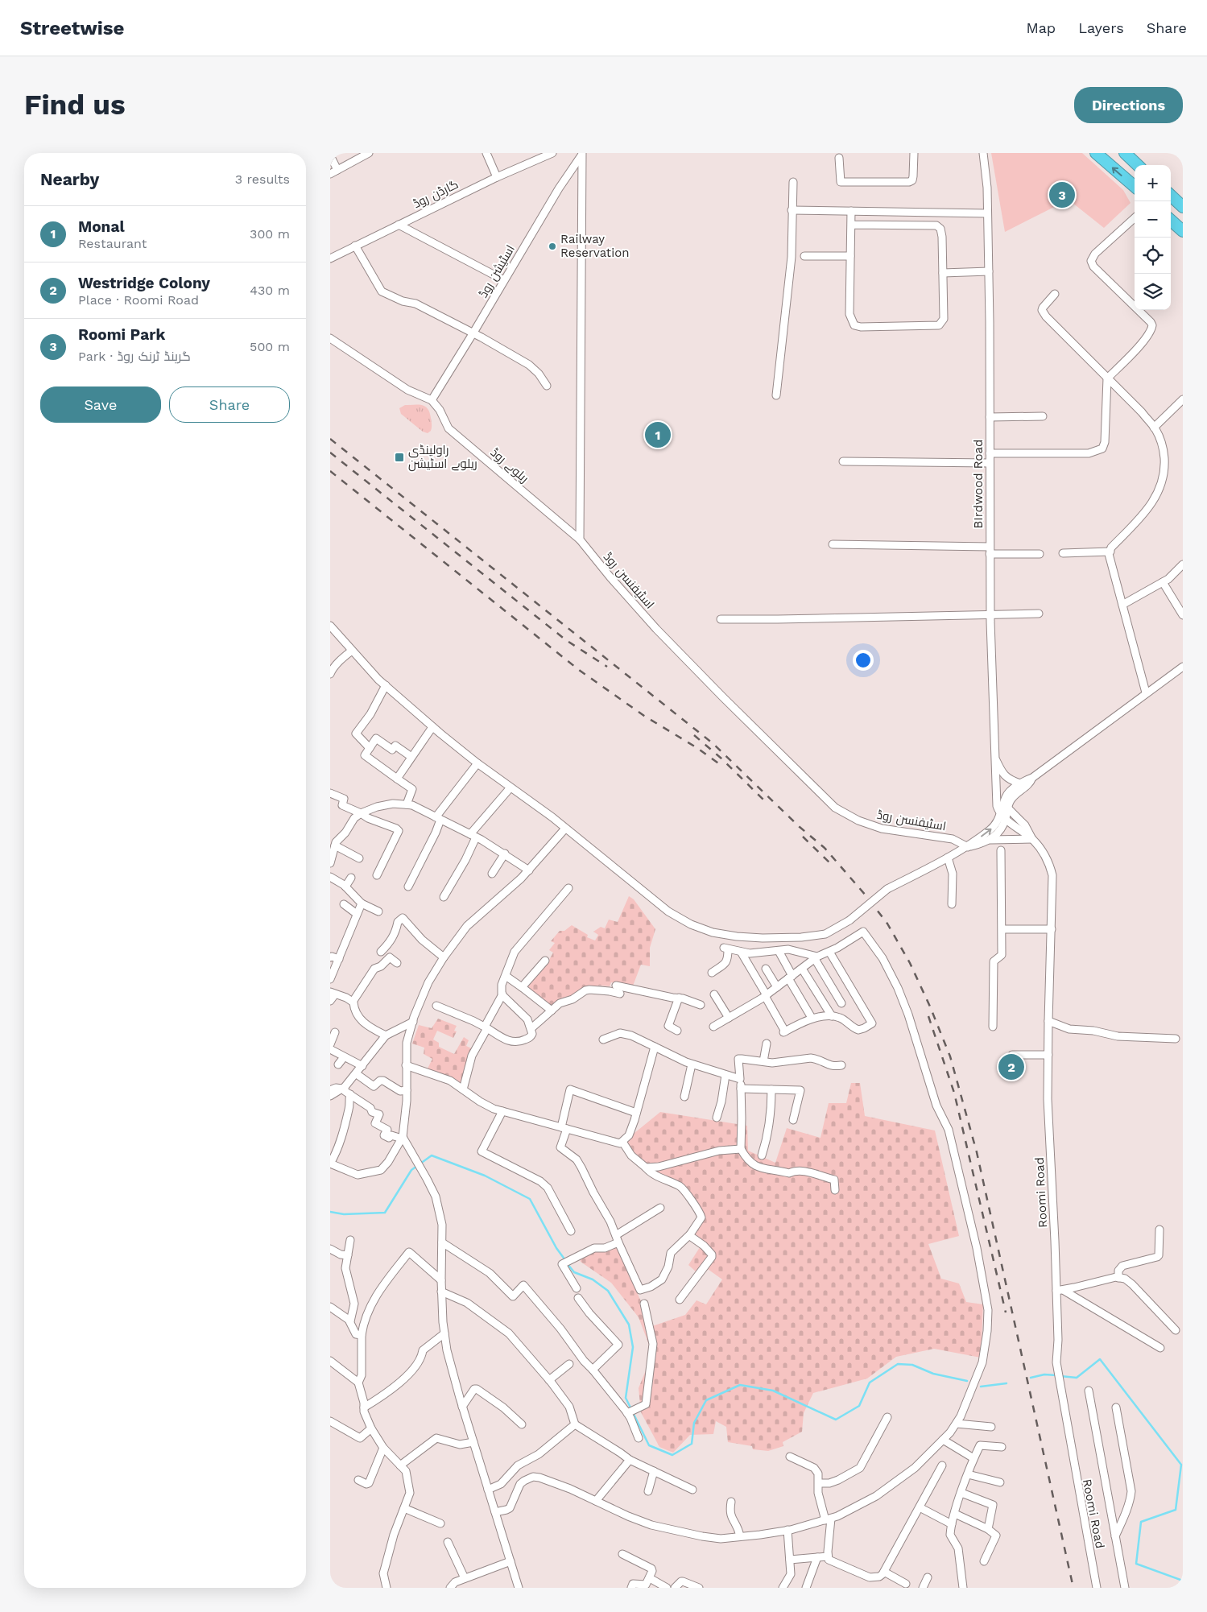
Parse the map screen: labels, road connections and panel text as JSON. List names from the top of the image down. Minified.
{"streets":{"street":["گارڈن روڈ","اسٹیشن روڈ","ریلوے روڈ","BIrdwood Road","اسٹیفنسن روڈ","Roomi Road"]},"crossings":[["اسٹیشن روڈ","ریلوے روڈ"],["ریلوے روڈ","اسٹیفنسن روڈ"],["BIrdwood Road","Roomi Road"]],"places":{"other":["Railway Reservation"],"transit":["راولپنڈی ریلوے اسٹیشن"]},"page":{"header":"Streetwise","nav":["Map","Layers","Share"],"buttons":["Directions",["Save","Share"]],"title":"Find us","heading":["Nearby","3 results"],"map_buttons":["+","−"],"pins":["3","1","2"],"list":[{"mark":"1","name":"Monal","note":"Restaurant","value":"300 m"},{"mark":"2","name":"Westridge Colony","note":"Place · Roomi Road","value":"430 m"},{"mark":"3","name":"Roomi Park","note":"Park · گرینڈ ٹرنک روڈ","value":"500 m"}]}}
